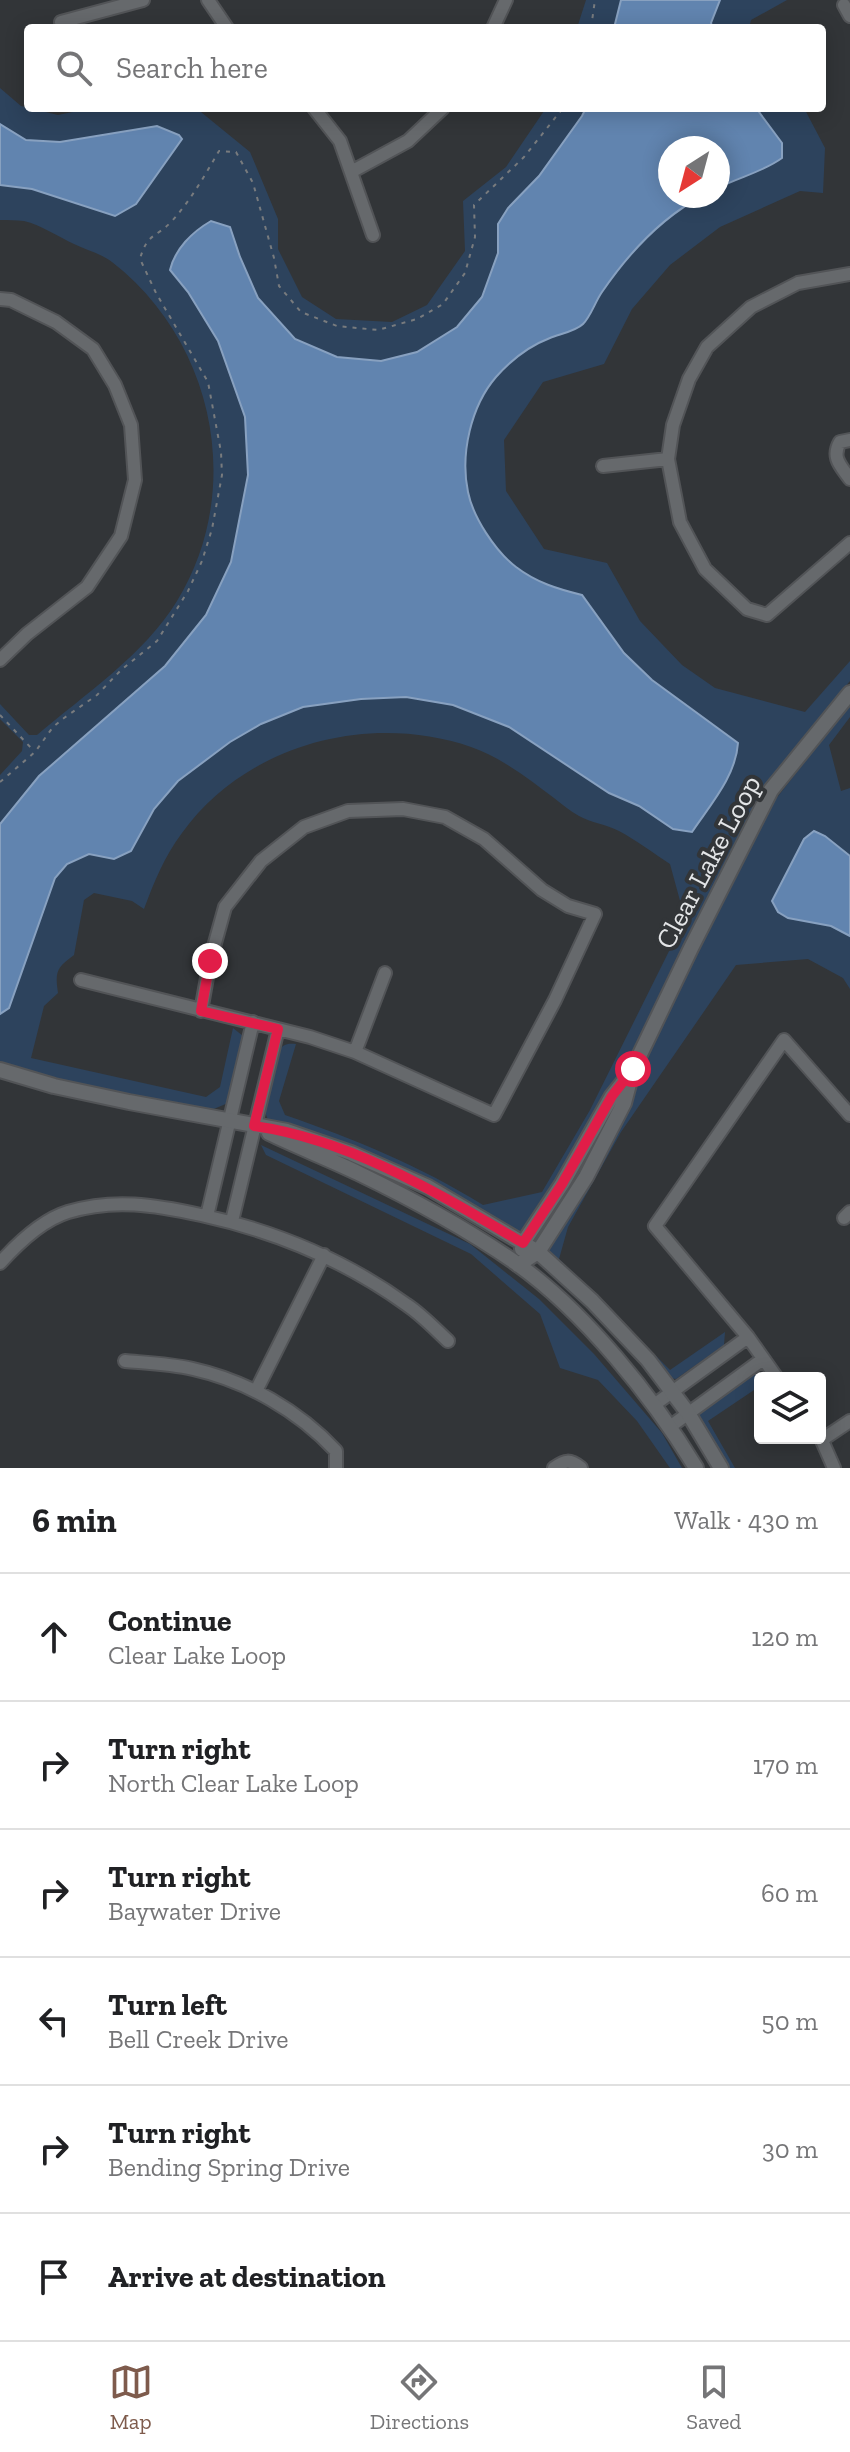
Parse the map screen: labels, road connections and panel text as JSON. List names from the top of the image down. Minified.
{"streets":{"street":["Clear Lake Loop"]},"north":"bottom left","page":{"search":"Search here","heading":["6 min","Walk · 430 m"],"list":[["Continue","Clear Lake Loop","120 m"],["Turn right","North Clear Lake Loop","170 m"],["Turn right","Baywater Drive","60 m"],["Turn left","Bell Creek Drive","50 m"],["Turn right","Bending Spring Drive","30 m"],"Arrive at destination"],"nav":["Map","Directions","Saved"]}}
